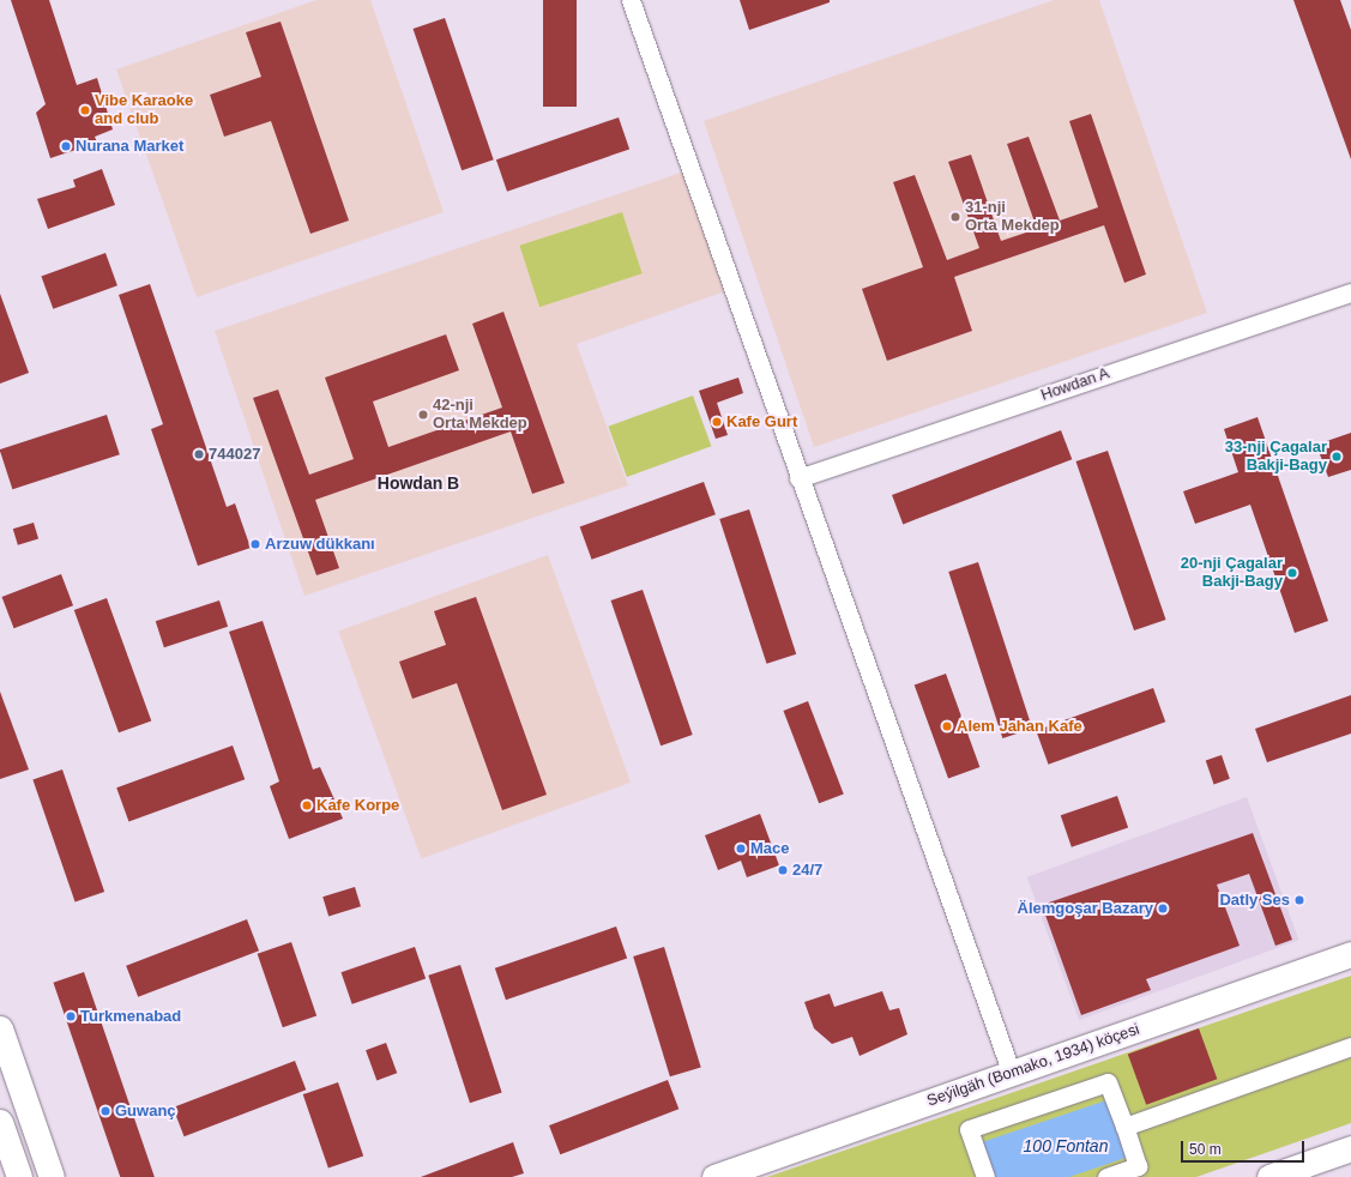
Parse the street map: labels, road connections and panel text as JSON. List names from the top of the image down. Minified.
{"streets":{"street":["Howdan A","Seýilgäh (Bomako, 1934) köçesi"]},"districts":["Howdan B"],"water":["100 Fontan"],"places":["Vibe Karaoke and club","Nurana Market","31-nji Orta Mekdep","42-nji Orta Mekdep","Kafe Gurt","744027","33-nji Çagalar Bakji-Bagy","Arzuw dükkanı","20-nji Çagalar Bakji-Bagy","Alem Jahan Kafe","Kafe Korpe","Mace","24/7","Datly Ses","Älemgoşar Bazary","Turkmenabad","Guwanç"],"scale_bar":"50 m"}
